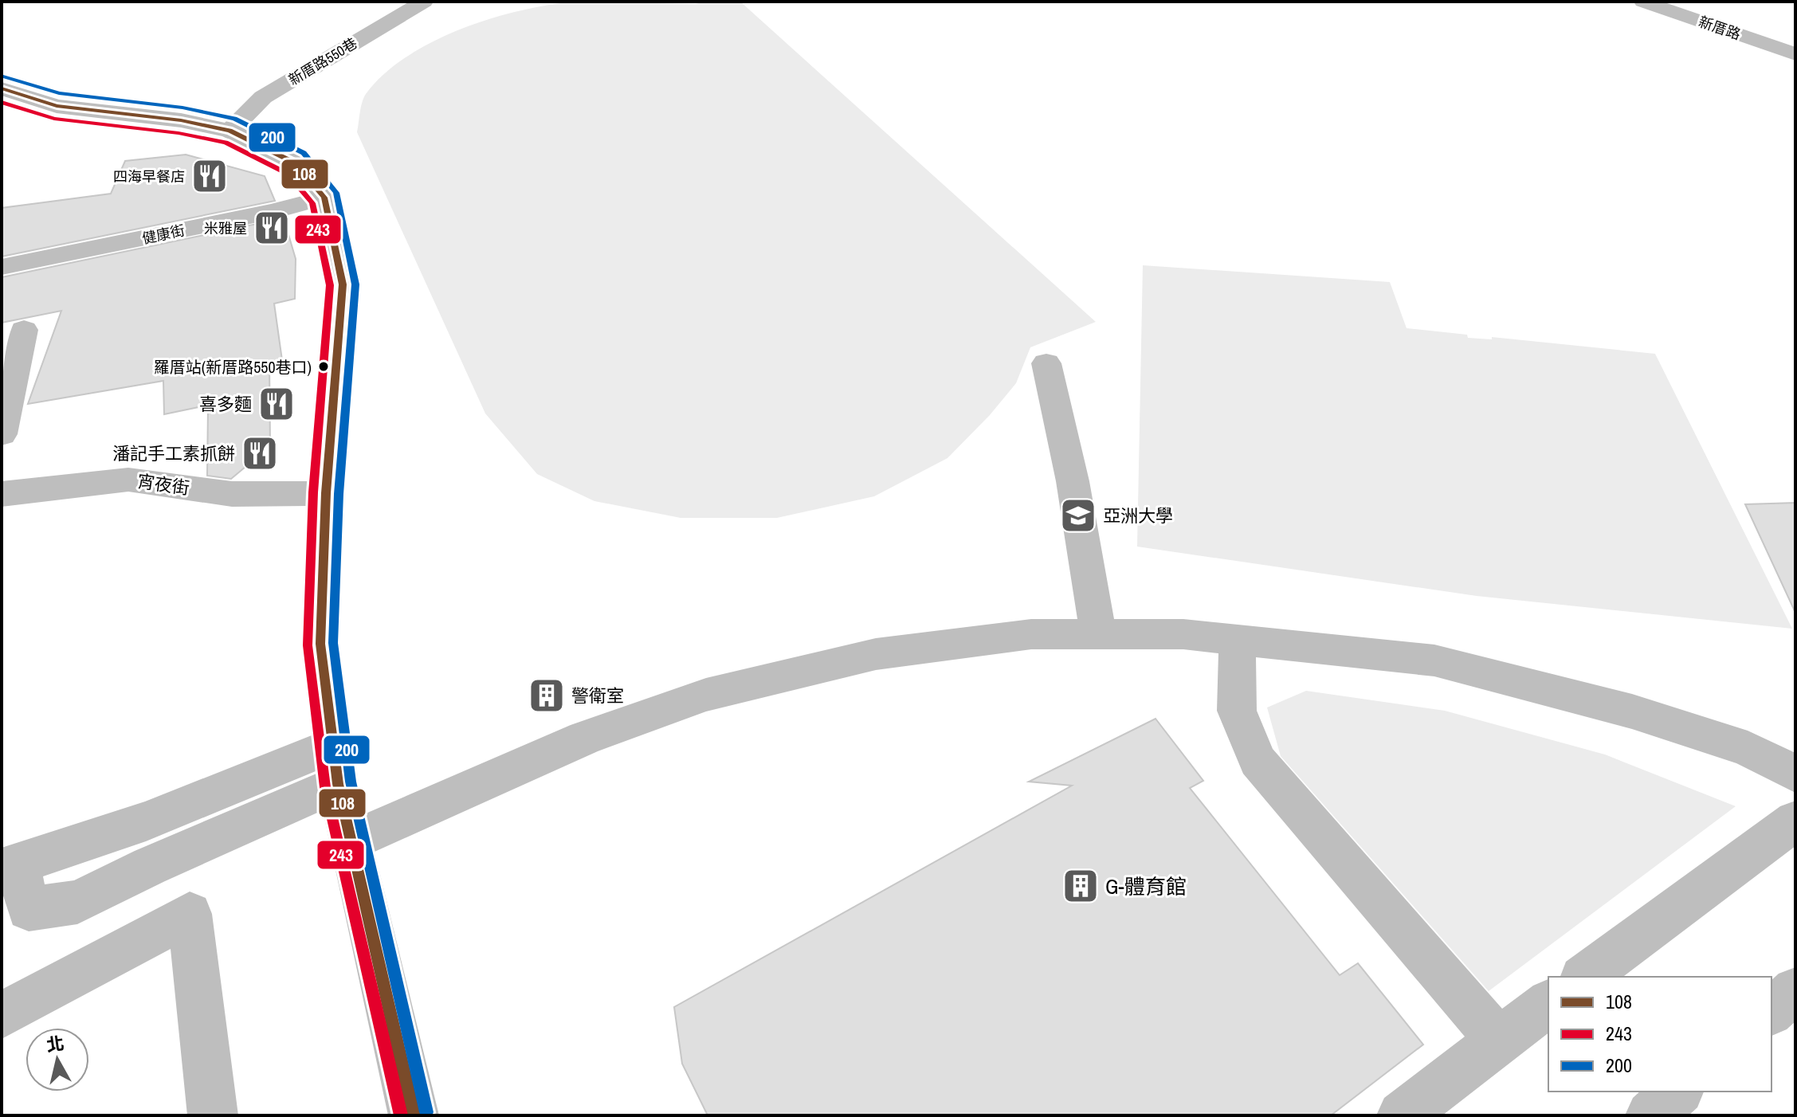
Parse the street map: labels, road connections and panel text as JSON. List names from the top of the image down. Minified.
{"streets":{"street":["新厝路","新厝路550巷","健康街","宵夜街"]},"places":{"restaurant":["四海早餐店","米雅屋","喜多麵","潘記手工素抓餅"],"other":["羅厝站(新厝路550巷口)"],"school or university":["亞洲大學"],"building":["警衛室","G-體育館"]},"lines":["transit line 200","transit line 108","transit line 243"],"legend":["108","243","200"],"north":"top"}
